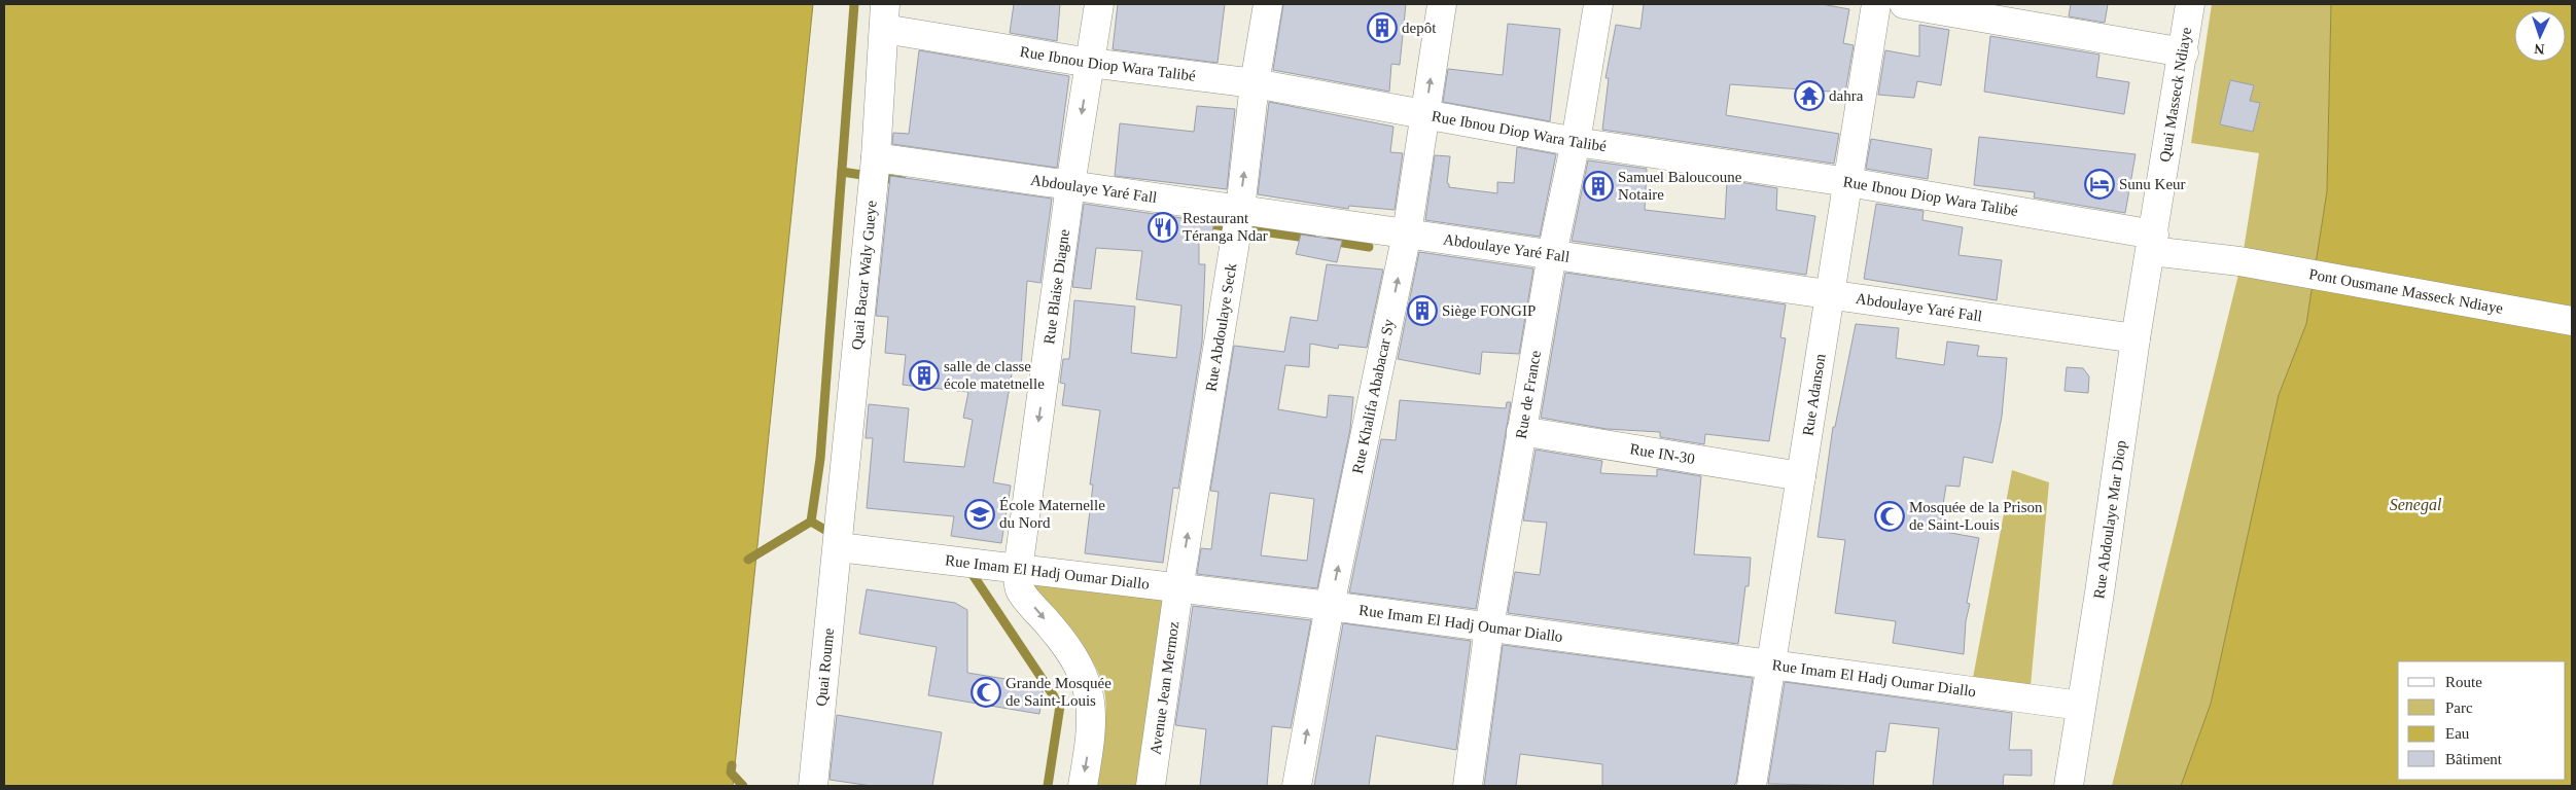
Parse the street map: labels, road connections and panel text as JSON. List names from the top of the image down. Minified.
{"streets":{"street":["Rue Ibnou Diop Wara Talibé","Quai Masseck Ndiaye","Abdoulaye Yaré Fall","Quai Bacar Waly Gueye","Rue Blaise Diagne","Pont Ousmane Masseck Ndiaye","Rue Abdoulaye Seck","Rue de France","Rue Adanson","Rue Khalifa Ababacar Sy","Rue IN-30","Rue Abdoulaye Mar Diop","Rue Imam El Hadj Oumar Diallo","Quai Roume","Avenue Jean Mermoz"]},"crossings":[["Rue Ibnou Diop Wara Talibé","Quai Masseck Ndiaye"],["Rue Ibnou Diop Wara Talibé","Quai Bacar Waly Gueye"],["Rue Ibnou Diop Wara Talibé","Rue Blaise Diagne"],["Rue Ibnou Diop Wara Talibé","Pont Ousmane Masseck Ndiaye"],["Rue Ibnou Diop Wara Talibé","Rue Abdoulaye Seck"],["Rue Ibnou Diop Wara Talibé","Rue de France"],["Rue Ibnou Diop Wara Talibé","Rue Adanson"],["Rue Ibnou Diop Wara Talibé","Rue Khalifa Ababacar Sy"],["Rue Ibnou Diop Wara Talibé","Rue Abdoulaye Mar Diop"],["Quai Masseck Ndiaye","Pont Ousmane Masseck Ndiaye"],["Quai Masseck Ndiaye","Rue Abdoulaye Mar Diop"],["Abdoulaye Yaré Fall","Quai Bacar Waly Gueye"],["Abdoulaye Yaré Fall","Rue Blaise Diagne"],["Abdoulaye Yaré Fall","Rue Abdoulaye Seck"],["Abdoulaye Yaré Fall","Rue de France"],["Abdoulaye Yaré Fall","Rue Adanson"],["Abdoulaye Yaré Fall","Rue Khalifa Ababacar Sy"],["Abdoulaye Yaré Fall","Rue Abdoulaye Mar Diop"],["Quai Bacar Waly Gueye","Rue Imam El Hadj Oumar Diallo"],["Quai Bacar Waly Gueye","Quai Roume"],["Rue Blaise Diagne","Rue Imam El Hadj Oumar Diallo"],["Pont Ousmane Masseck Ndiaye","Rue Abdoulaye Mar Diop"],["Rue Abdoulaye Seck","Rue Imam El Hadj Oumar Diallo"],["Rue Abdoulaye Seck","Avenue Jean Mermoz"],["Rue de France","Rue IN-30"],["Rue de France","Rue Imam El Hadj Oumar Diallo"],["Rue Adanson","Rue IN-30"],["Rue Adanson","Rue Imam El Hadj Oumar Diallo"],["Rue Khalifa Ababacar Sy","Rue Imam El Hadj Oumar Diallo"],["Rue Abdoulaye Mar Diop","Rue Imam El Hadj Oumar Diallo"],["Rue Imam El Hadj Oumar Diallo","Quai Roume"],["Rue Imam El Hadj Oumar Diallo","Avenue Jean Mermoz"]],"one_way":["Rue Blaise Diagne","Rue Abdoulaye Seck","Rue Khalifa Ababacar Sy"],"water":["Senegal"],"places":{"building":["depôt","Samuel Baloucoune Notaire","Siège FONGIP","salle de classe école matetnelle"],"temple":["dahra"],"hotel":["Sunu Keur"],"restaurant":["Restaurant Téranga Ndar"],"school or university":["École Maternelle du Nord"],"mosque":["Mosquée de la Prison de Saint-Louis","Grande Mosquée de Saint-Louis"]},"legend":["Route","Parc","Eau","Bâtiment"],"north":"bottom"}
